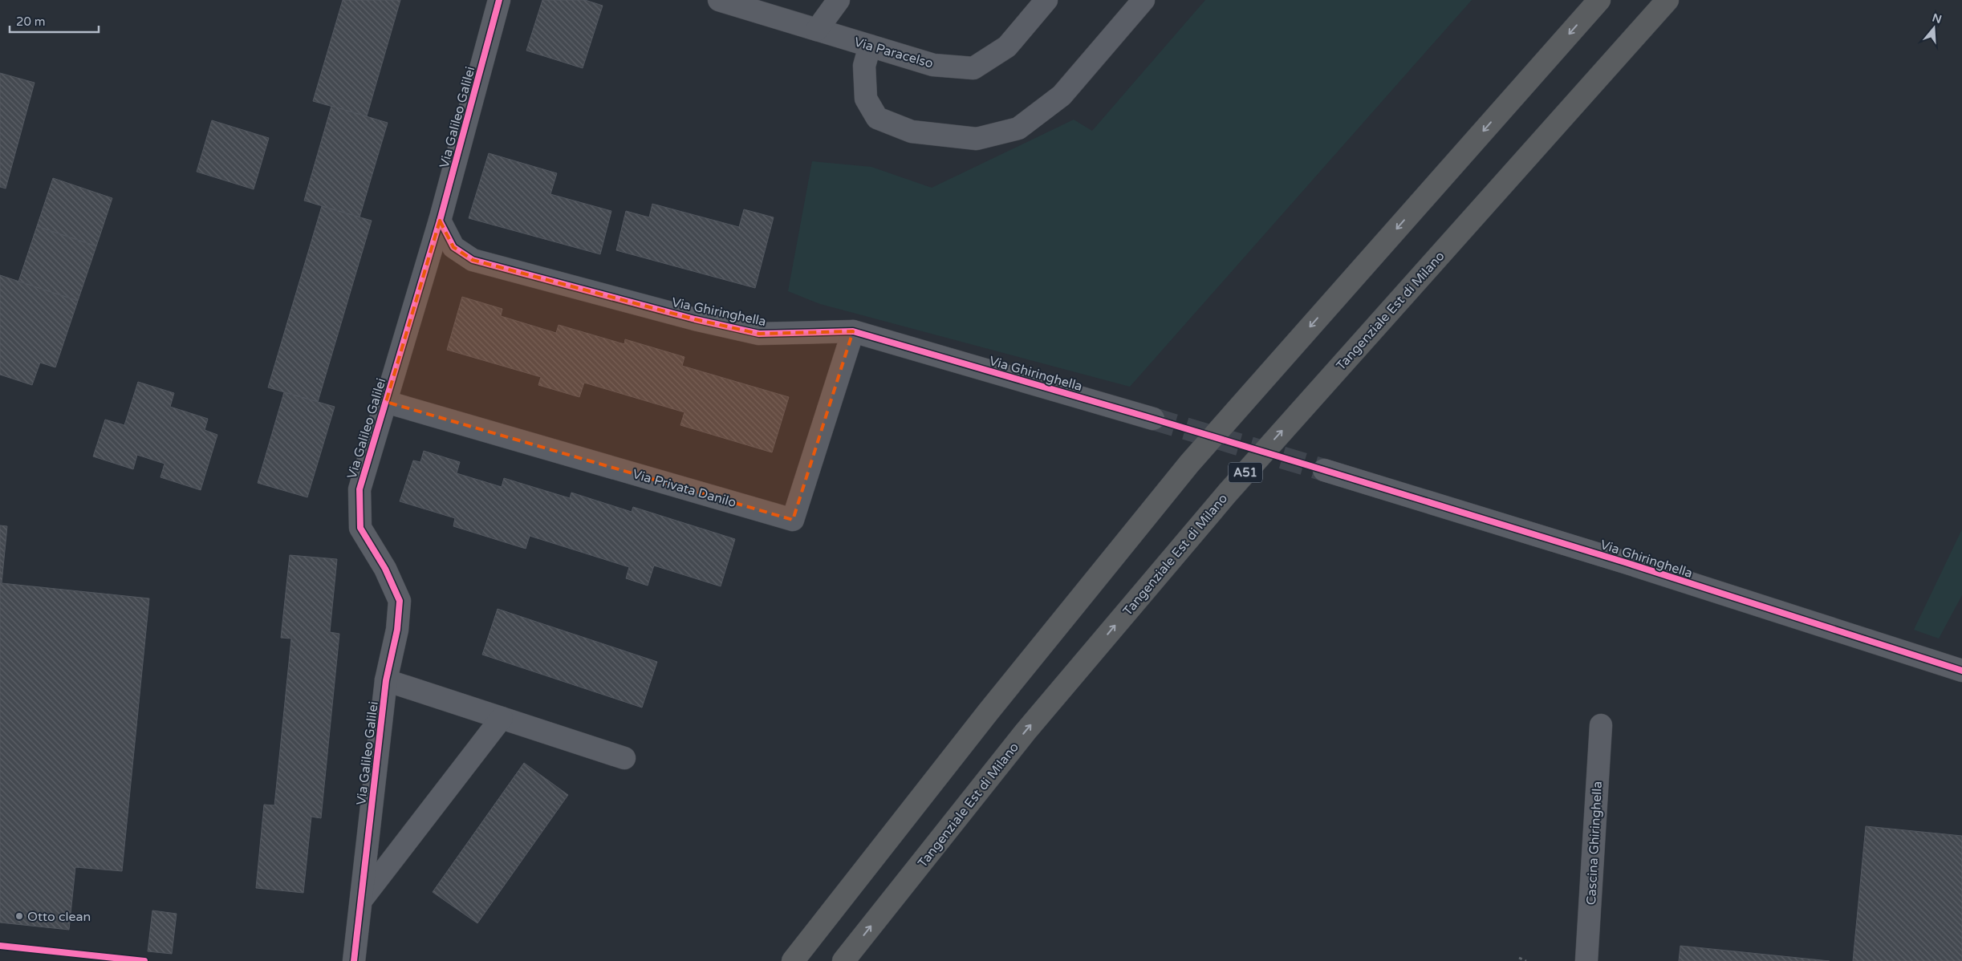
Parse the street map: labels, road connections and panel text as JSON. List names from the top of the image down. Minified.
{"streets":{"highway":["Tangenziale Est di Milano","A51"],"street":["Via Paracelso","Via Galileo Galilei","Via Ghiringhella","Via Privata Danilo","Cascina Ghiringhella"]},"crossings":[["Via Galileo Galilei","Via Ghiringhella"],["Via Galileo Galilei","Via Privata Danilo"],["Via Ghiringhella","Via Privata Danilo"]],"places":["Otto clean"],"scale_bar":"20 m","north":"top"}
